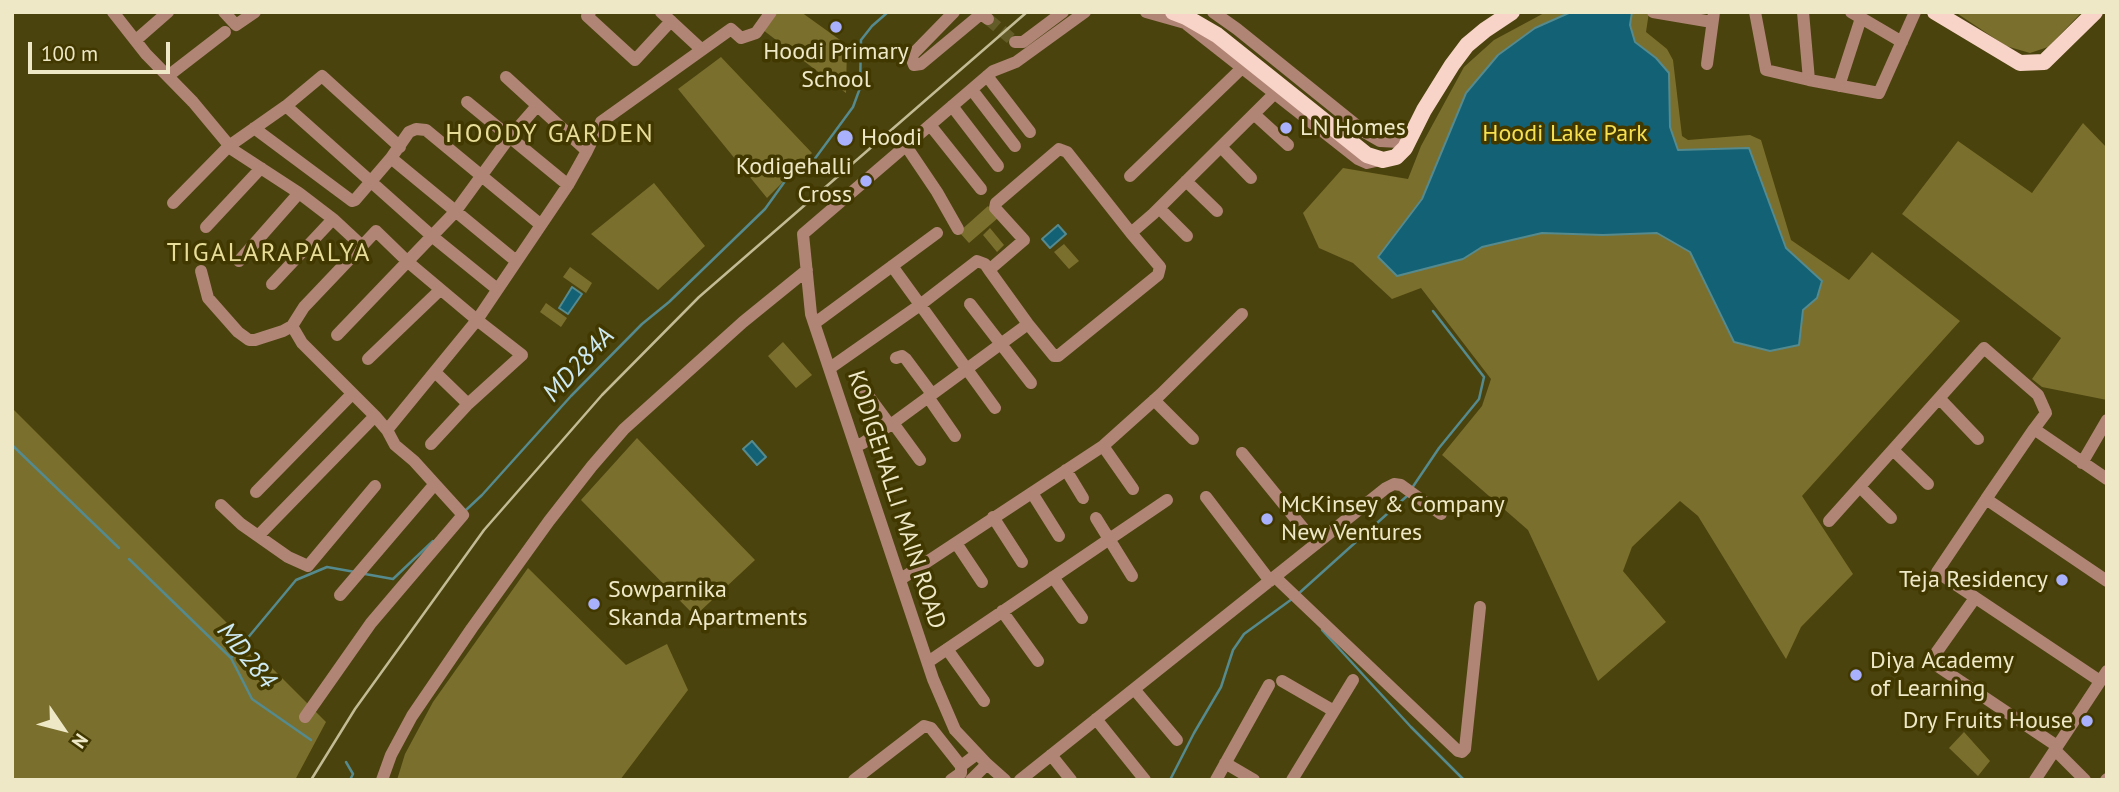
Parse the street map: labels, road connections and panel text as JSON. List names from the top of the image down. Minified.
{"streets":{"street":["KODIGEHALLI MAIN ROAD"]},"districts":["HOODY GARDEN","TIGALARAPALYA"],"water":["MD284A","MD284"],"parks":["Hoodi Lake Park"],"places":["Hoodi Primary School","LN Homes","Hoodi","Kodigehalli Cross","McKinsey & Company New Ventures","Teja Residency","Sowparnika Skanda Apartments","Diya Academy of Learning","Dry Fruits House"],"scale_bar":"100 m","north":"bottom right"}
